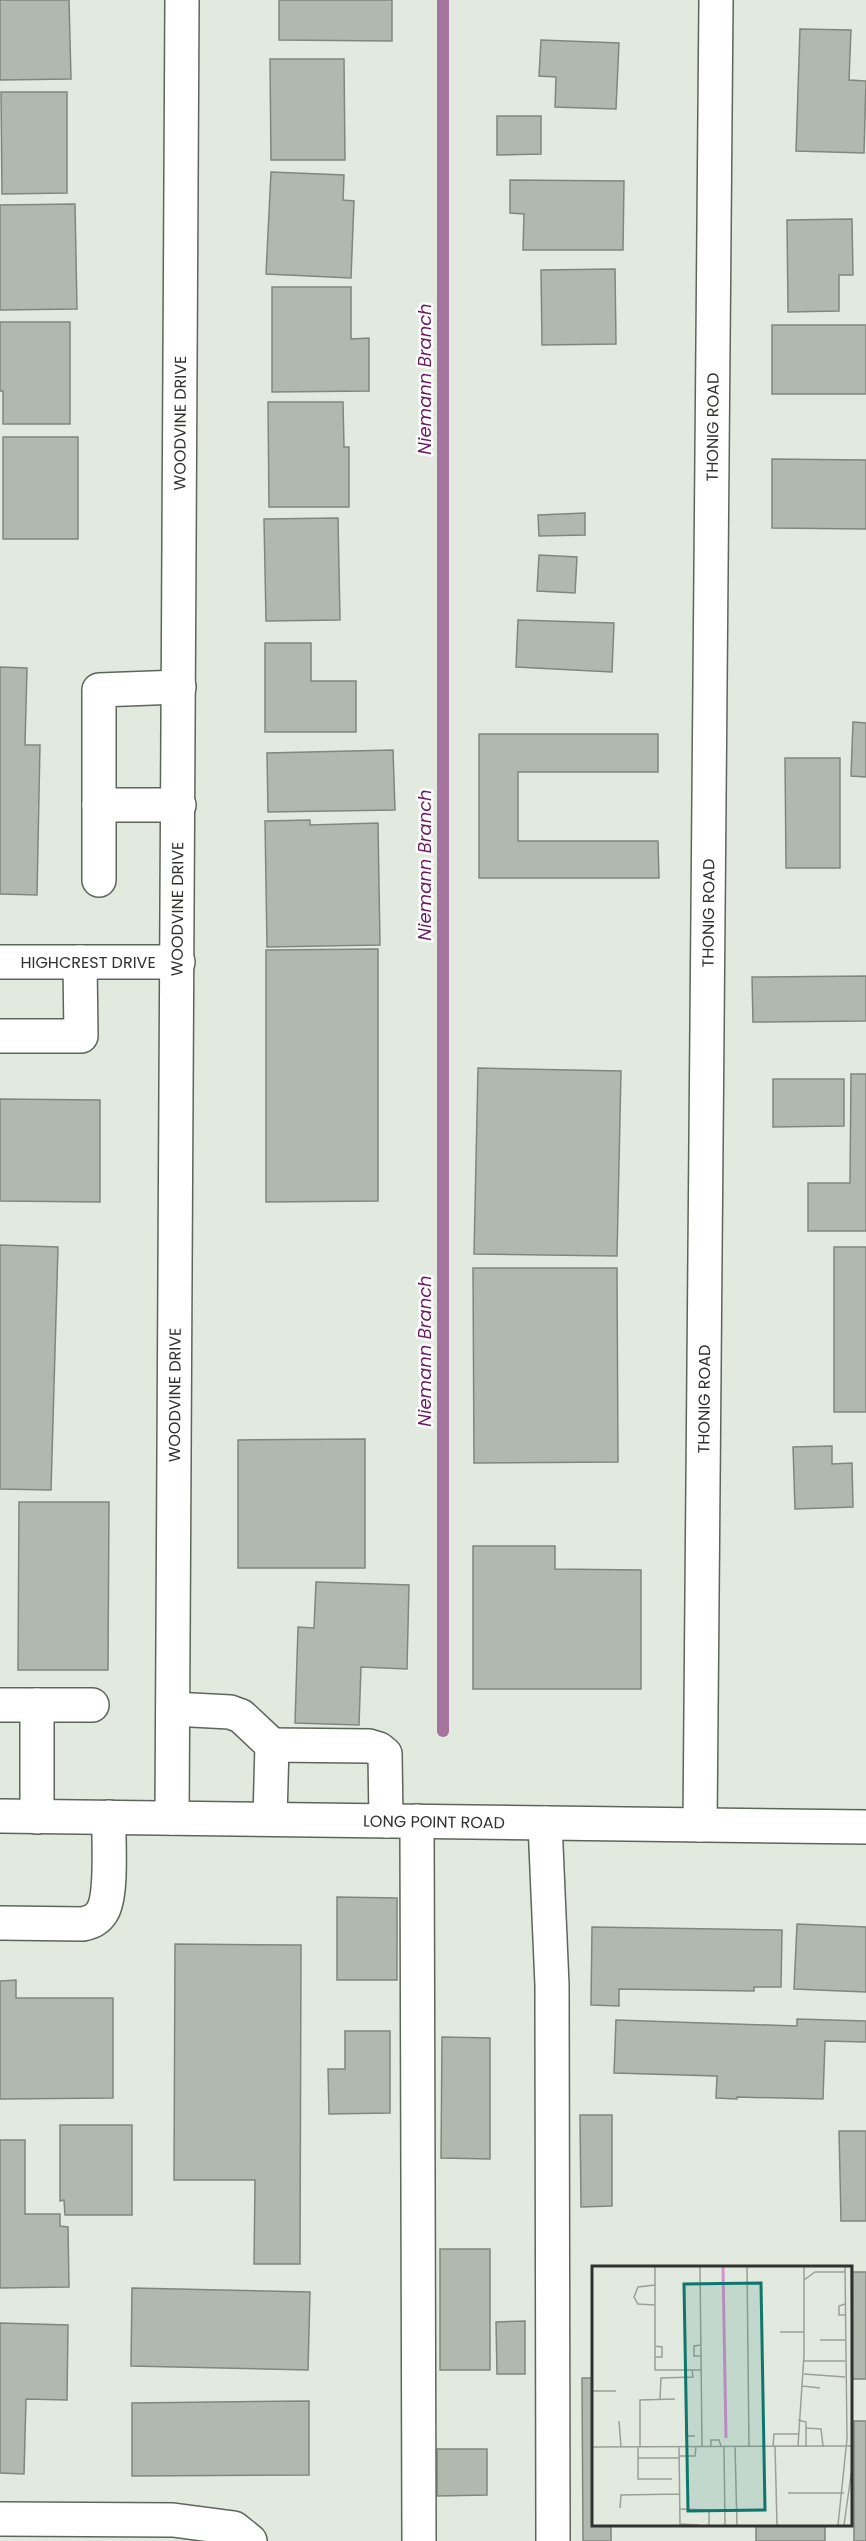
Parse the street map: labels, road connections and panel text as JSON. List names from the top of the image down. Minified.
{"streets":{"street":["WOODVINE DRIVE","THONIG ROAD","HIGHCREST DRIVE","LONG POINT ROAD"]},"crossings":[["WOODVINE DRIVE","HIGHCREST DRIVE"],["WOODVINE DRIVE","LONG POINT ROAD"],["THONIG ROAD","LONG POINT ROAD"]],"water":["Niemann Branch"]}
